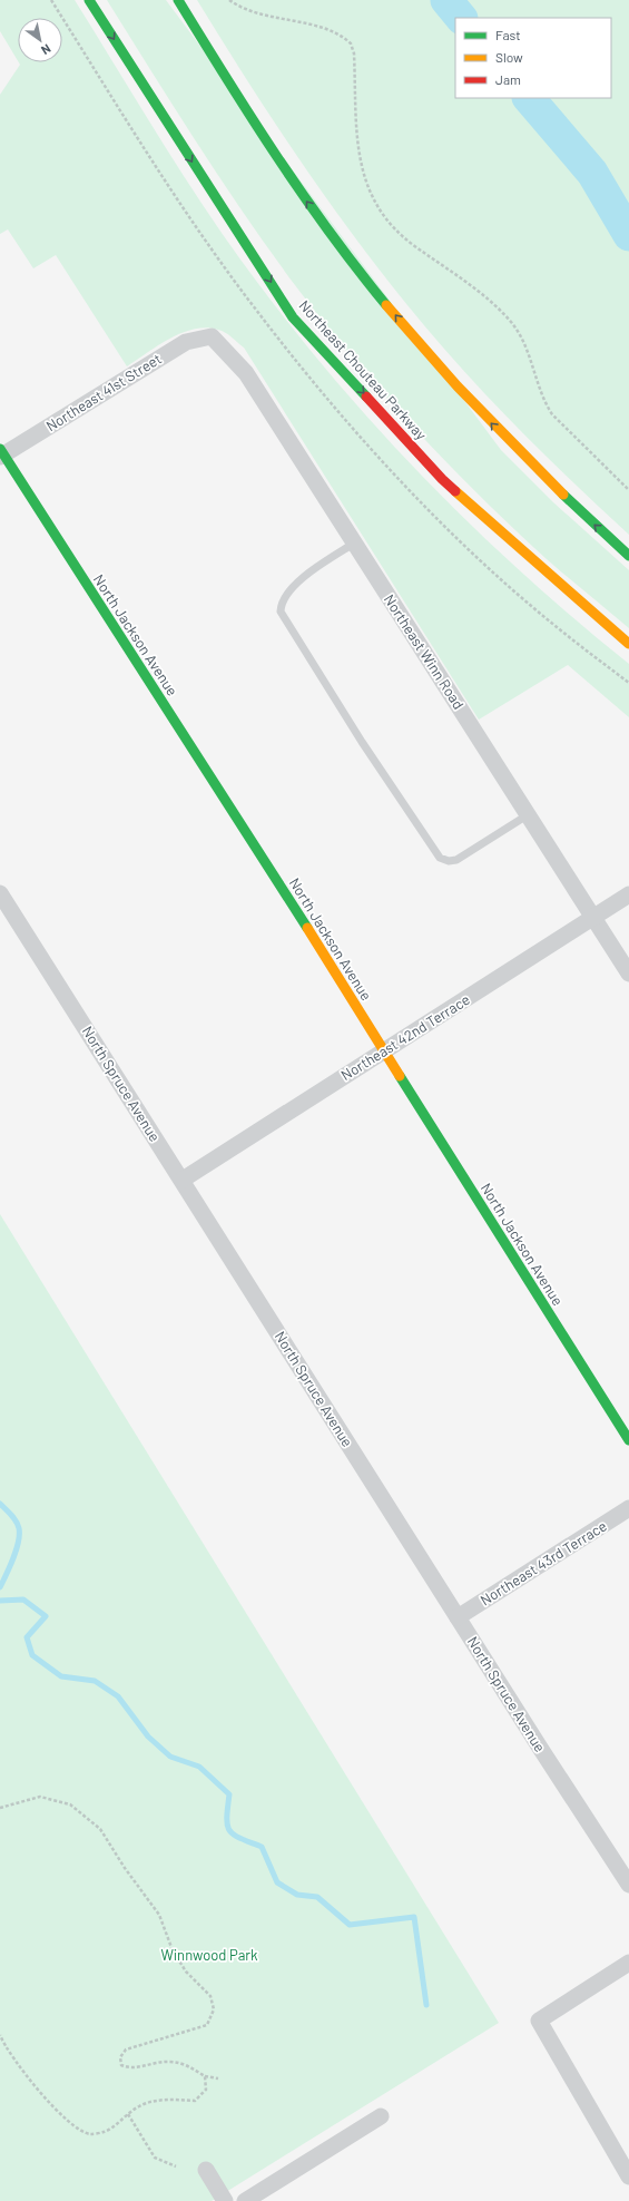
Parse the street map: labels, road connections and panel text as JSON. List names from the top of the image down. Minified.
{"streets":{"main road":["Northeast Chouteau Parkway","North Jackson Avenue"],"street":["Northeast 41st Street","Northeast Winn Road","Northeast 42nd Terrace","North Spruce Avenue","Northeast 43rd Terrace"]},"crossings":[["Northeast 41st Street","North Jackson Avenue"],["Northeast 41st Street","Northeast Winn Road"],["North Jackson Avenue","Northeast 42nd Terrace"],["Northeast Winn Road","Northeast 42nd Terrace"],["Northeast 42nd Terrace","North Spruce Avenue"],["North Spruce Avenue","Northeast 43rd Terrace"]],"parks":["Winnwood Park"],"legend":["Fast","Slow","Jam"],"north":"bottom right"}
